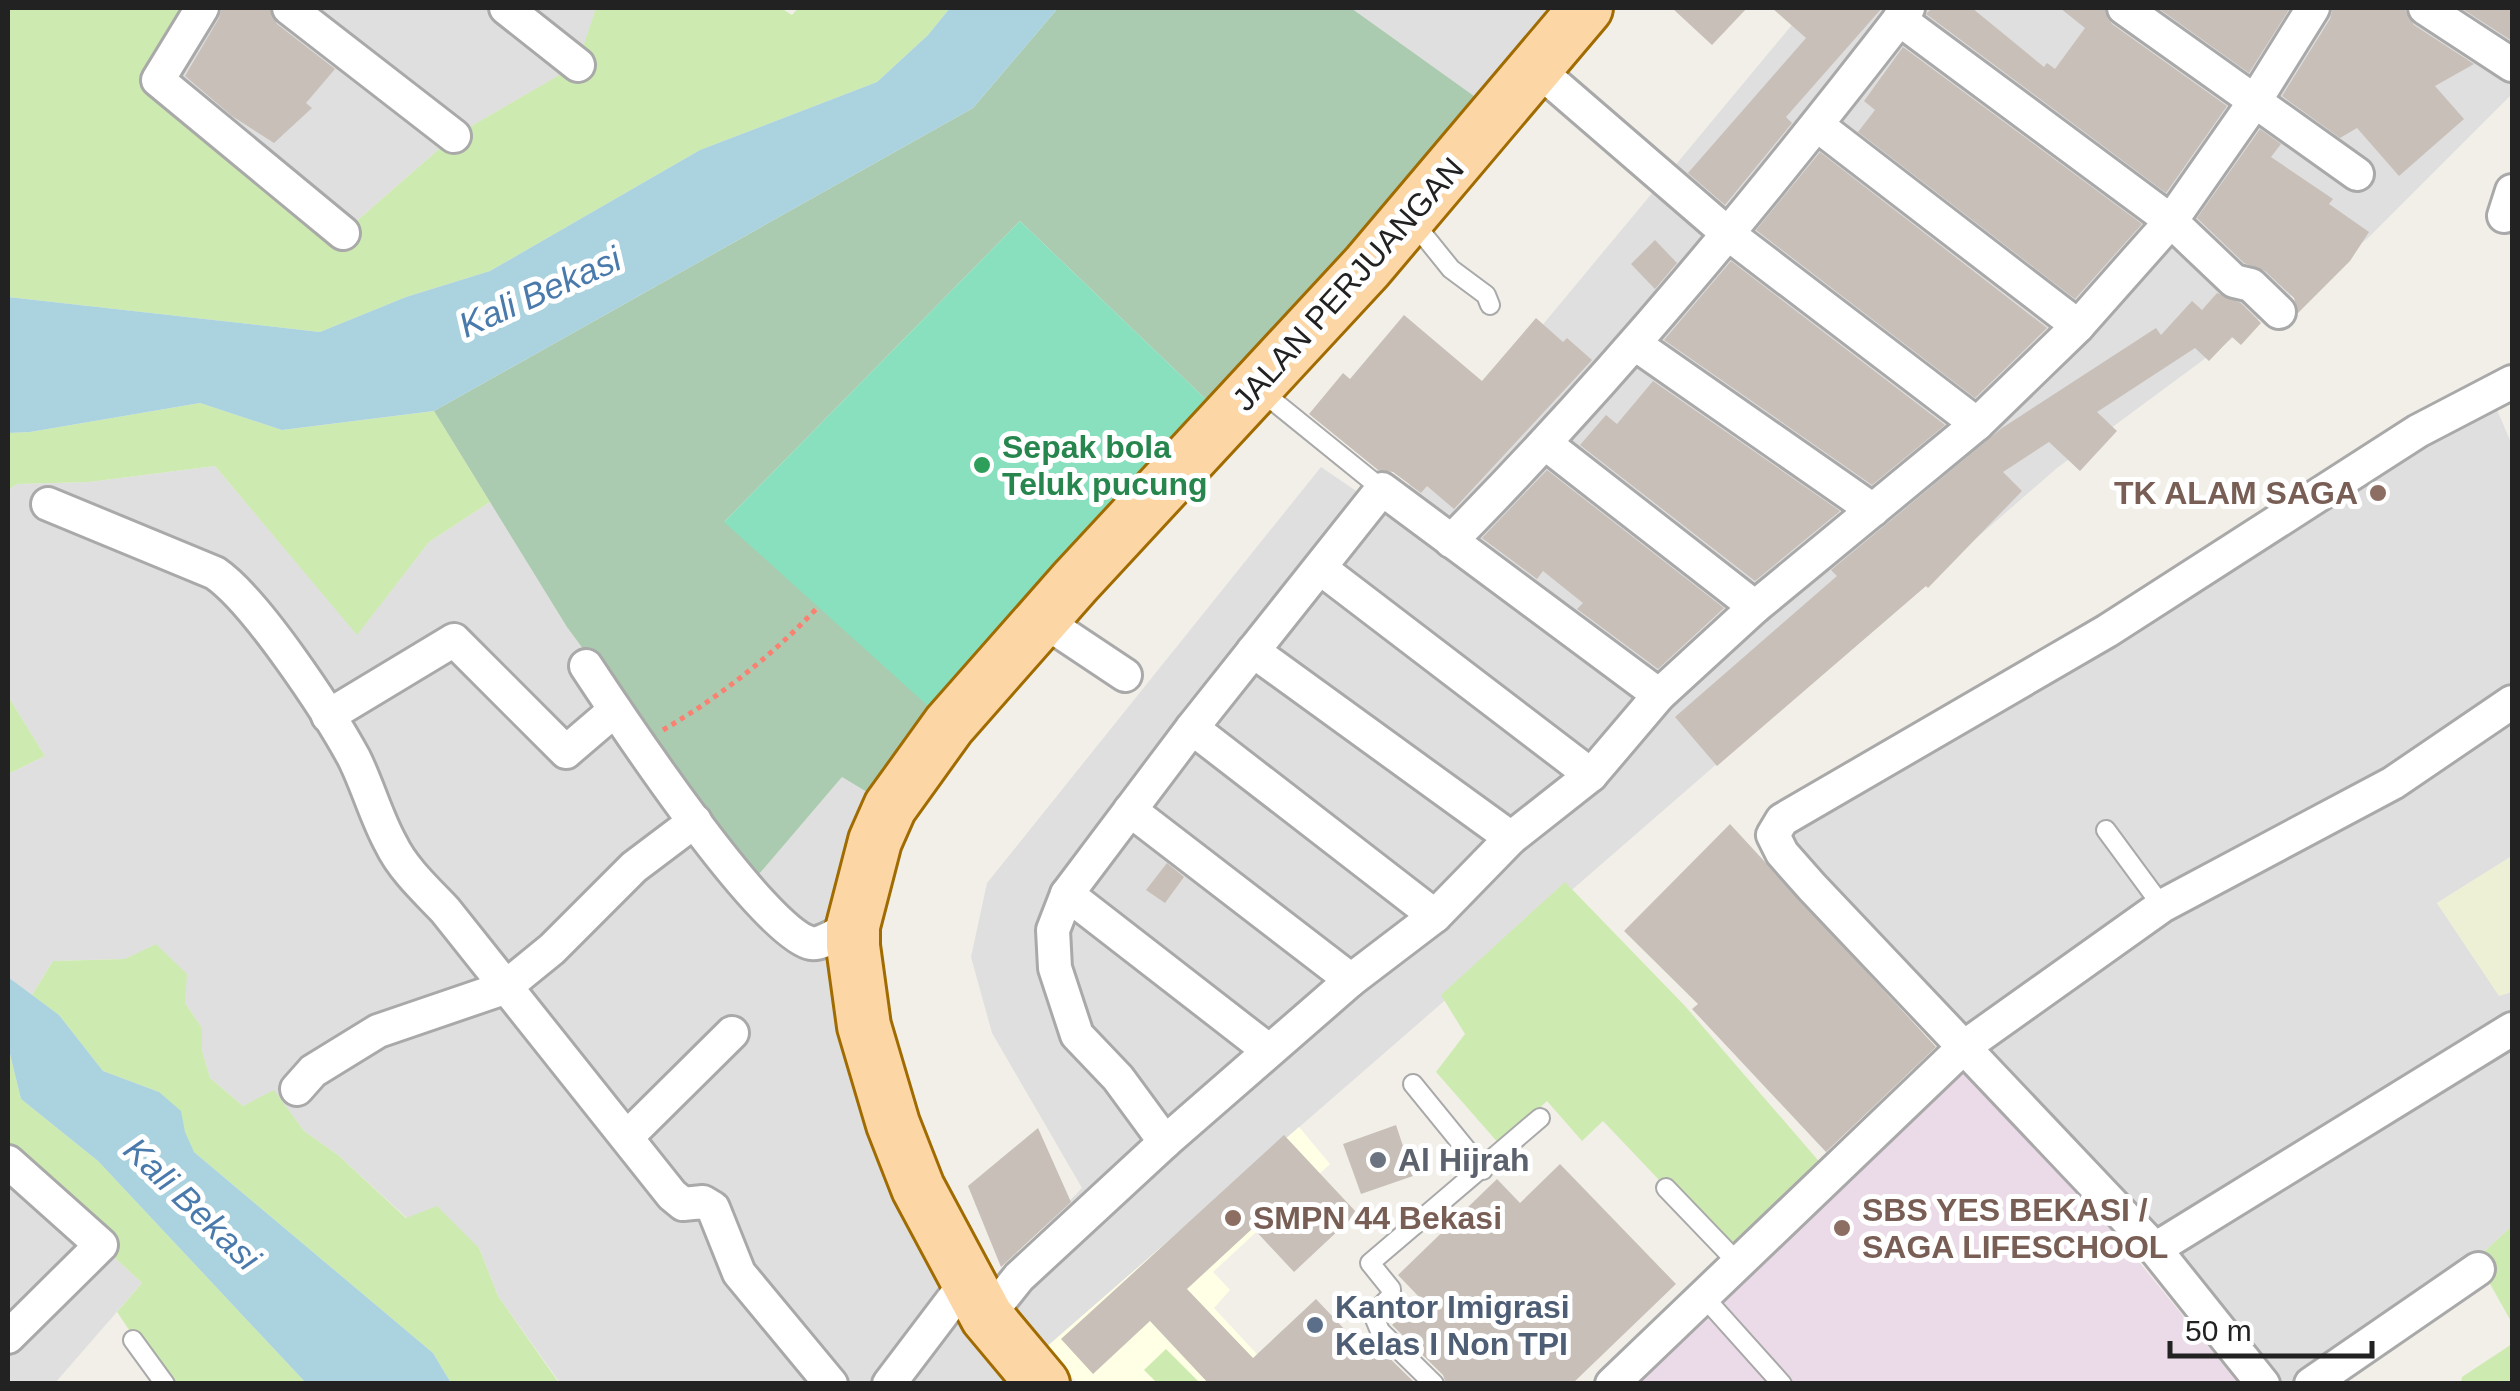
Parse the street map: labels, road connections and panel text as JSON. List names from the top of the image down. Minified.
{"streets":{"main road":["JALAN PERJUANGAN"]},"water":["Kali Bekasi"],"places":["Sepak bola Teluk pucung","TK ALAM SAGA","Al Hijrah","SMPN 44 Bekasi","SBS YES BEKASI / SAGA LIFESCHOOL","Kantor Imigrasi Kelas I Non TPI"],"scale_bar":"50 m"}
